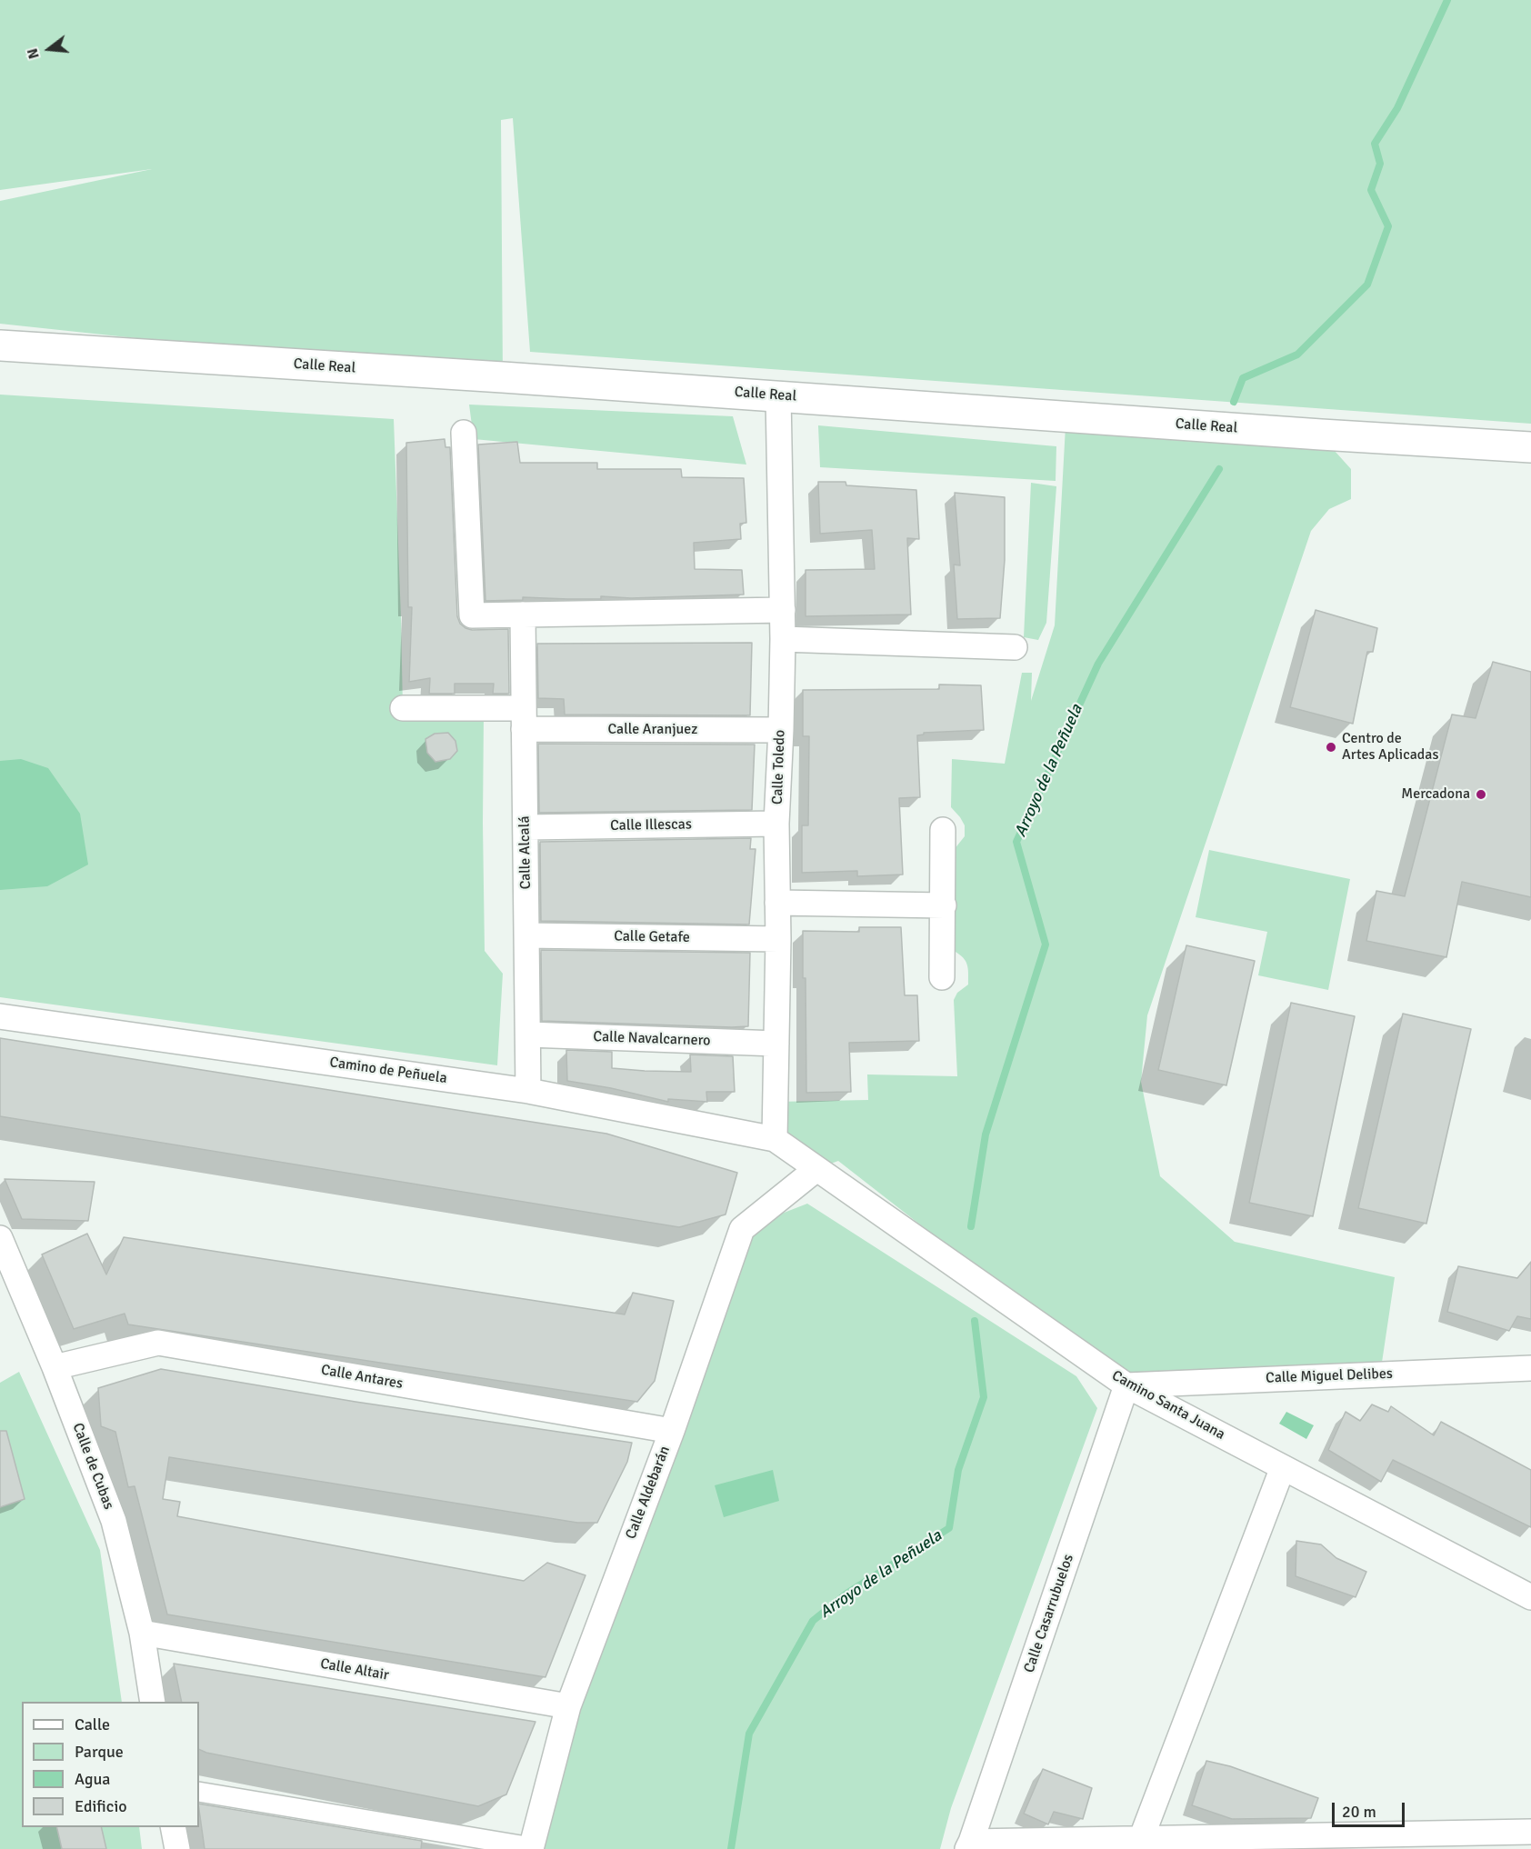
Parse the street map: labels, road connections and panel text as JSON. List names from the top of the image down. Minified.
{"streets":{"street":["Calle Real","Calle Aranjuez","Calle Toledo","Calle Illescas","Calle Alcalá","Calle Getafe","Calle Navalcarnero","Camino de Peñuela","Calle Miguel Delibes","Calle Antares","Camino Santa Juana","Calle de Cubas","Calle Aldebarán","Calle Casarrubuelos","Calle Altair"]},"crossings":[["Calle Real","Calle Toledo"],["Calle Aranjuez","Calle Toledo"],["Calle Aranjuez","Calle Alcalá"],["Calle Toledo","Calle Illescas"],["Calle Toledo","Calle Getafe"],["Calle Toledo","Calle Navalcarnero"],["Calle Toledo","Camino de Peñuela"],["Calle Toledo","Camino Santa Juana"],["Calle Illescas","Calle Alcalá"],["Calle Alcalá","Calle Getafe"],["Calle Alcalá","Calle Navalcarnero"],["Calle Alcalá","Camino de Peñuela"],["Camino de Peñuela","Camino Santa Juana"],["Calle Miguel Delibes","Camino Santa Juana"],["Calle Miguel Delibes","Calle Casarrubuelos"],["Calle Antares","Calle de Cubas"],["Calle Antares","Calle Aldebarán"],["Camino Santa Juana","Calle Aldebarán"],["Camino Santa Juana","Calle Casarrubuelos"],["Calle de Cubas","Calle Altair"],["Calle Aldebarán","Calle Altair"]],"water":["Arroyo de la Peñuela"],"places":["Centro de Artes Aplicadas","Mercadona"],"legend":["Calle","Parque","Agua","Edificio"],"scale_bar":"20 m","north":"left"}
